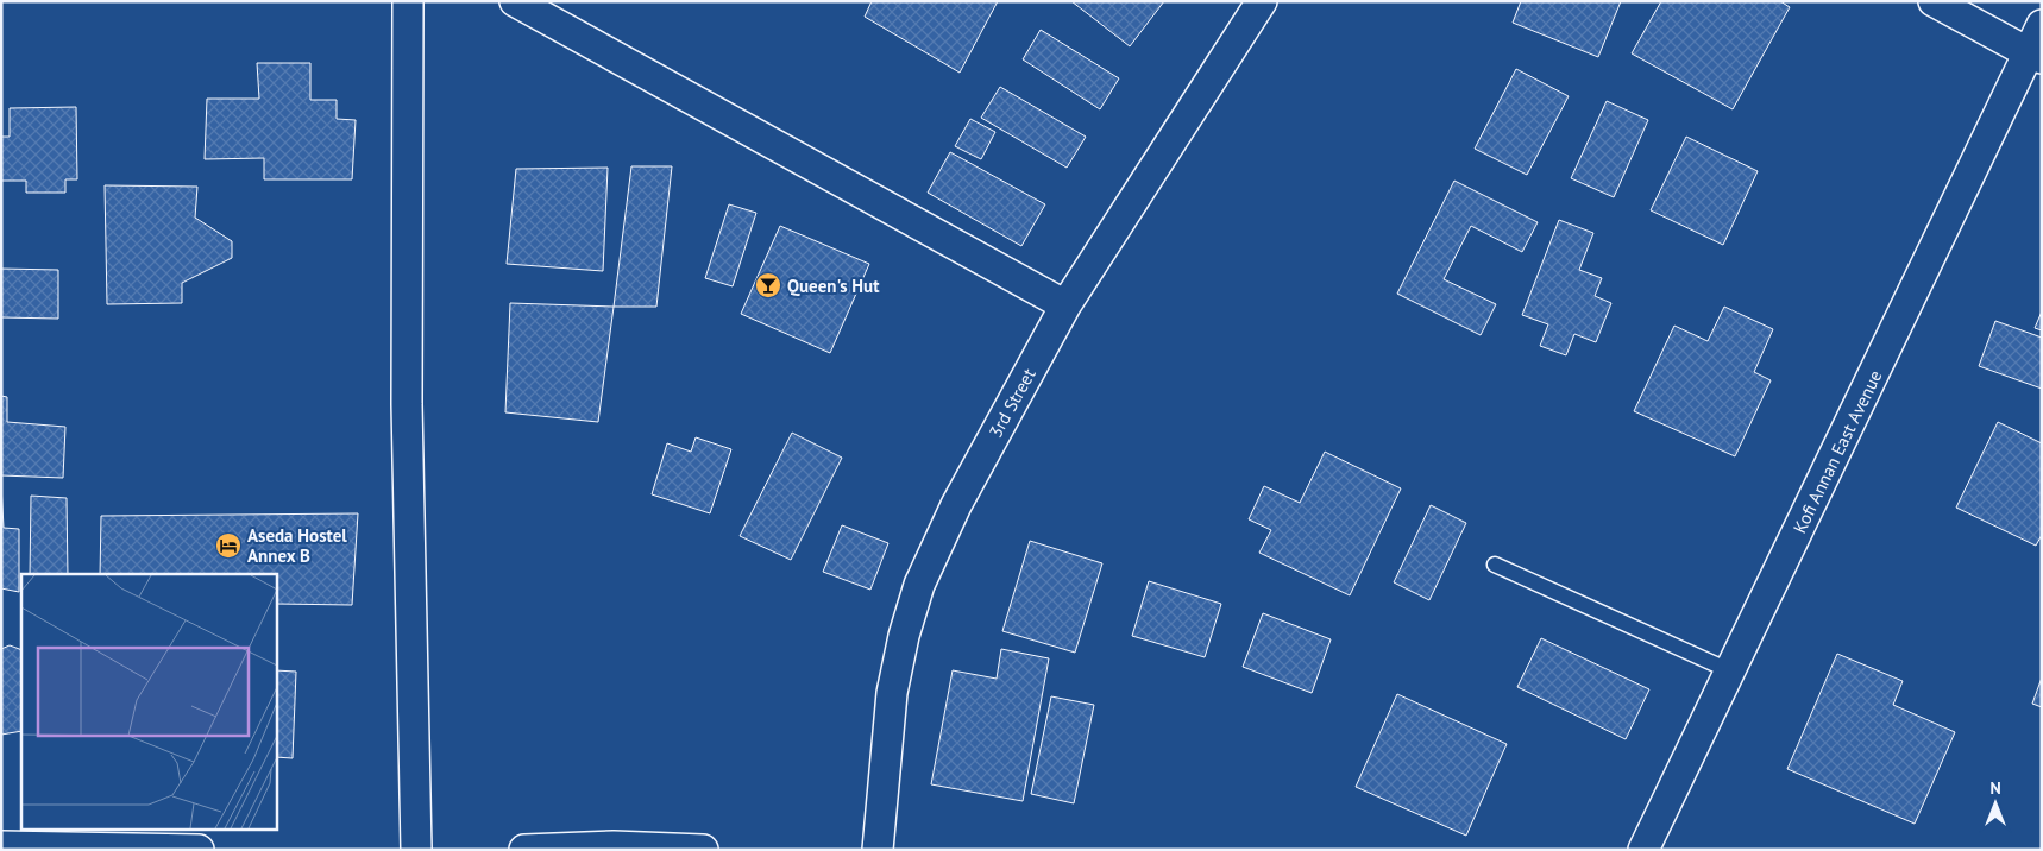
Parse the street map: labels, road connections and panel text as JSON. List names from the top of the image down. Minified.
{"streets":{"street":["3rd Street","Kofi Annan East Avenue"]},"places":{"bar":["Queen's Hut"],"hotel":["Aseda Hostel Annex B"]},"north":"top"}
